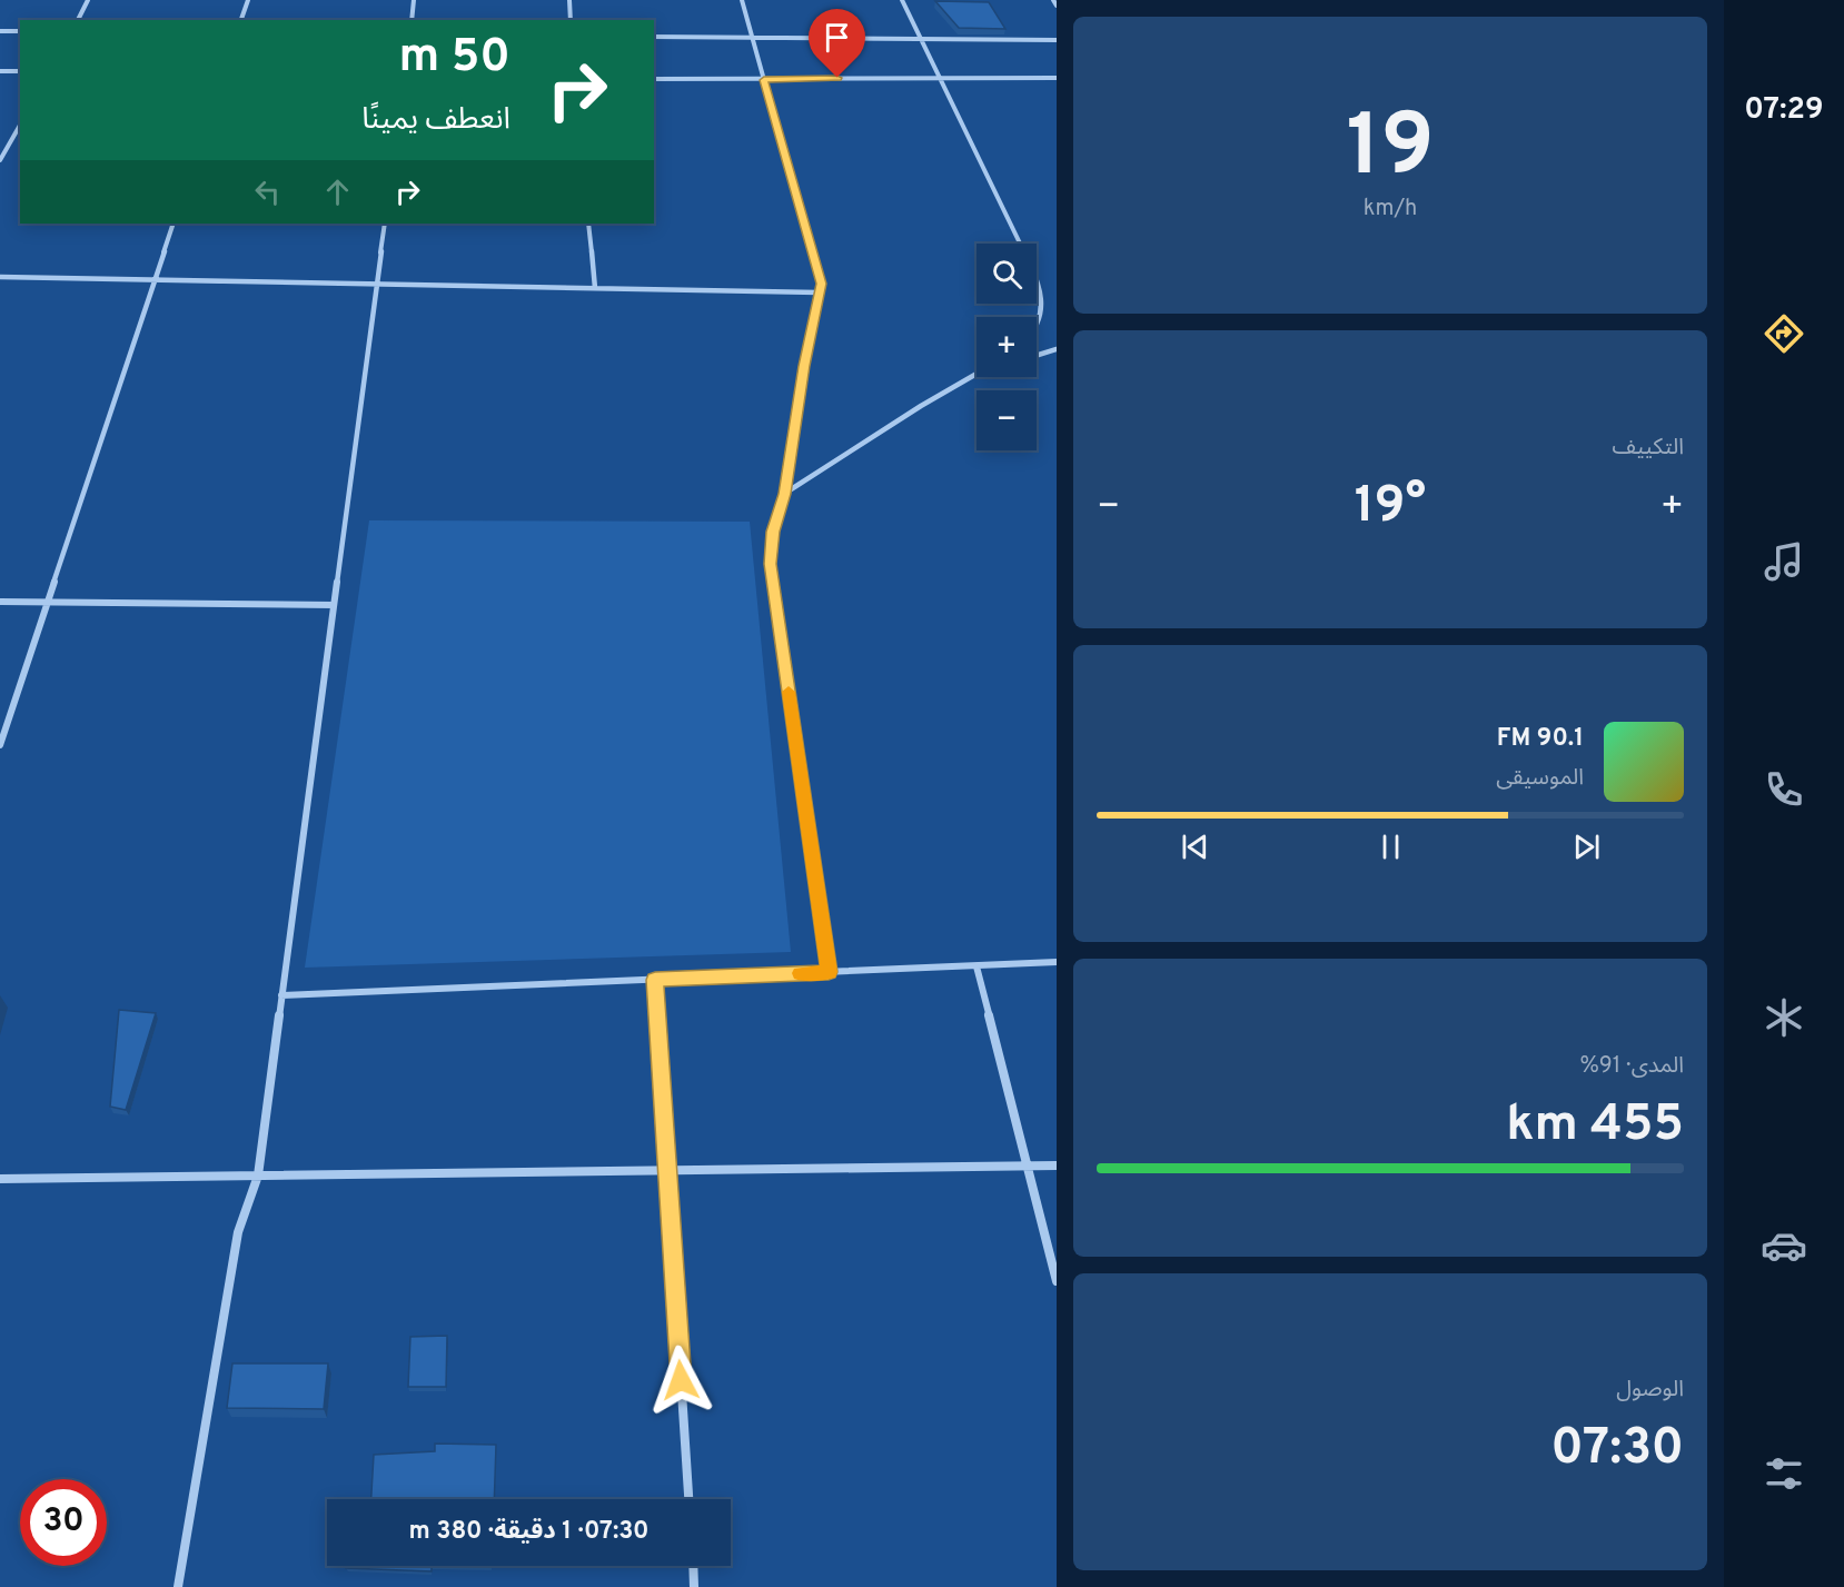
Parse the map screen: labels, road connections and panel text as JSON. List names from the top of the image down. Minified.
{"page":{"tabs":"07:29","tile":[["19","km/h"],"التكييف",["المدى · 91%","455 km"],["الوصول","07:30"]],"turn":["50 m","انعطف يمينًا"],"map_buttons":["+","−"],"heat":["−","19°","+"],"song":["90.1 FM","الموسيقى"],"limit":"30","trip":"07:30 · 1 دقيقة · 380 m"}}
